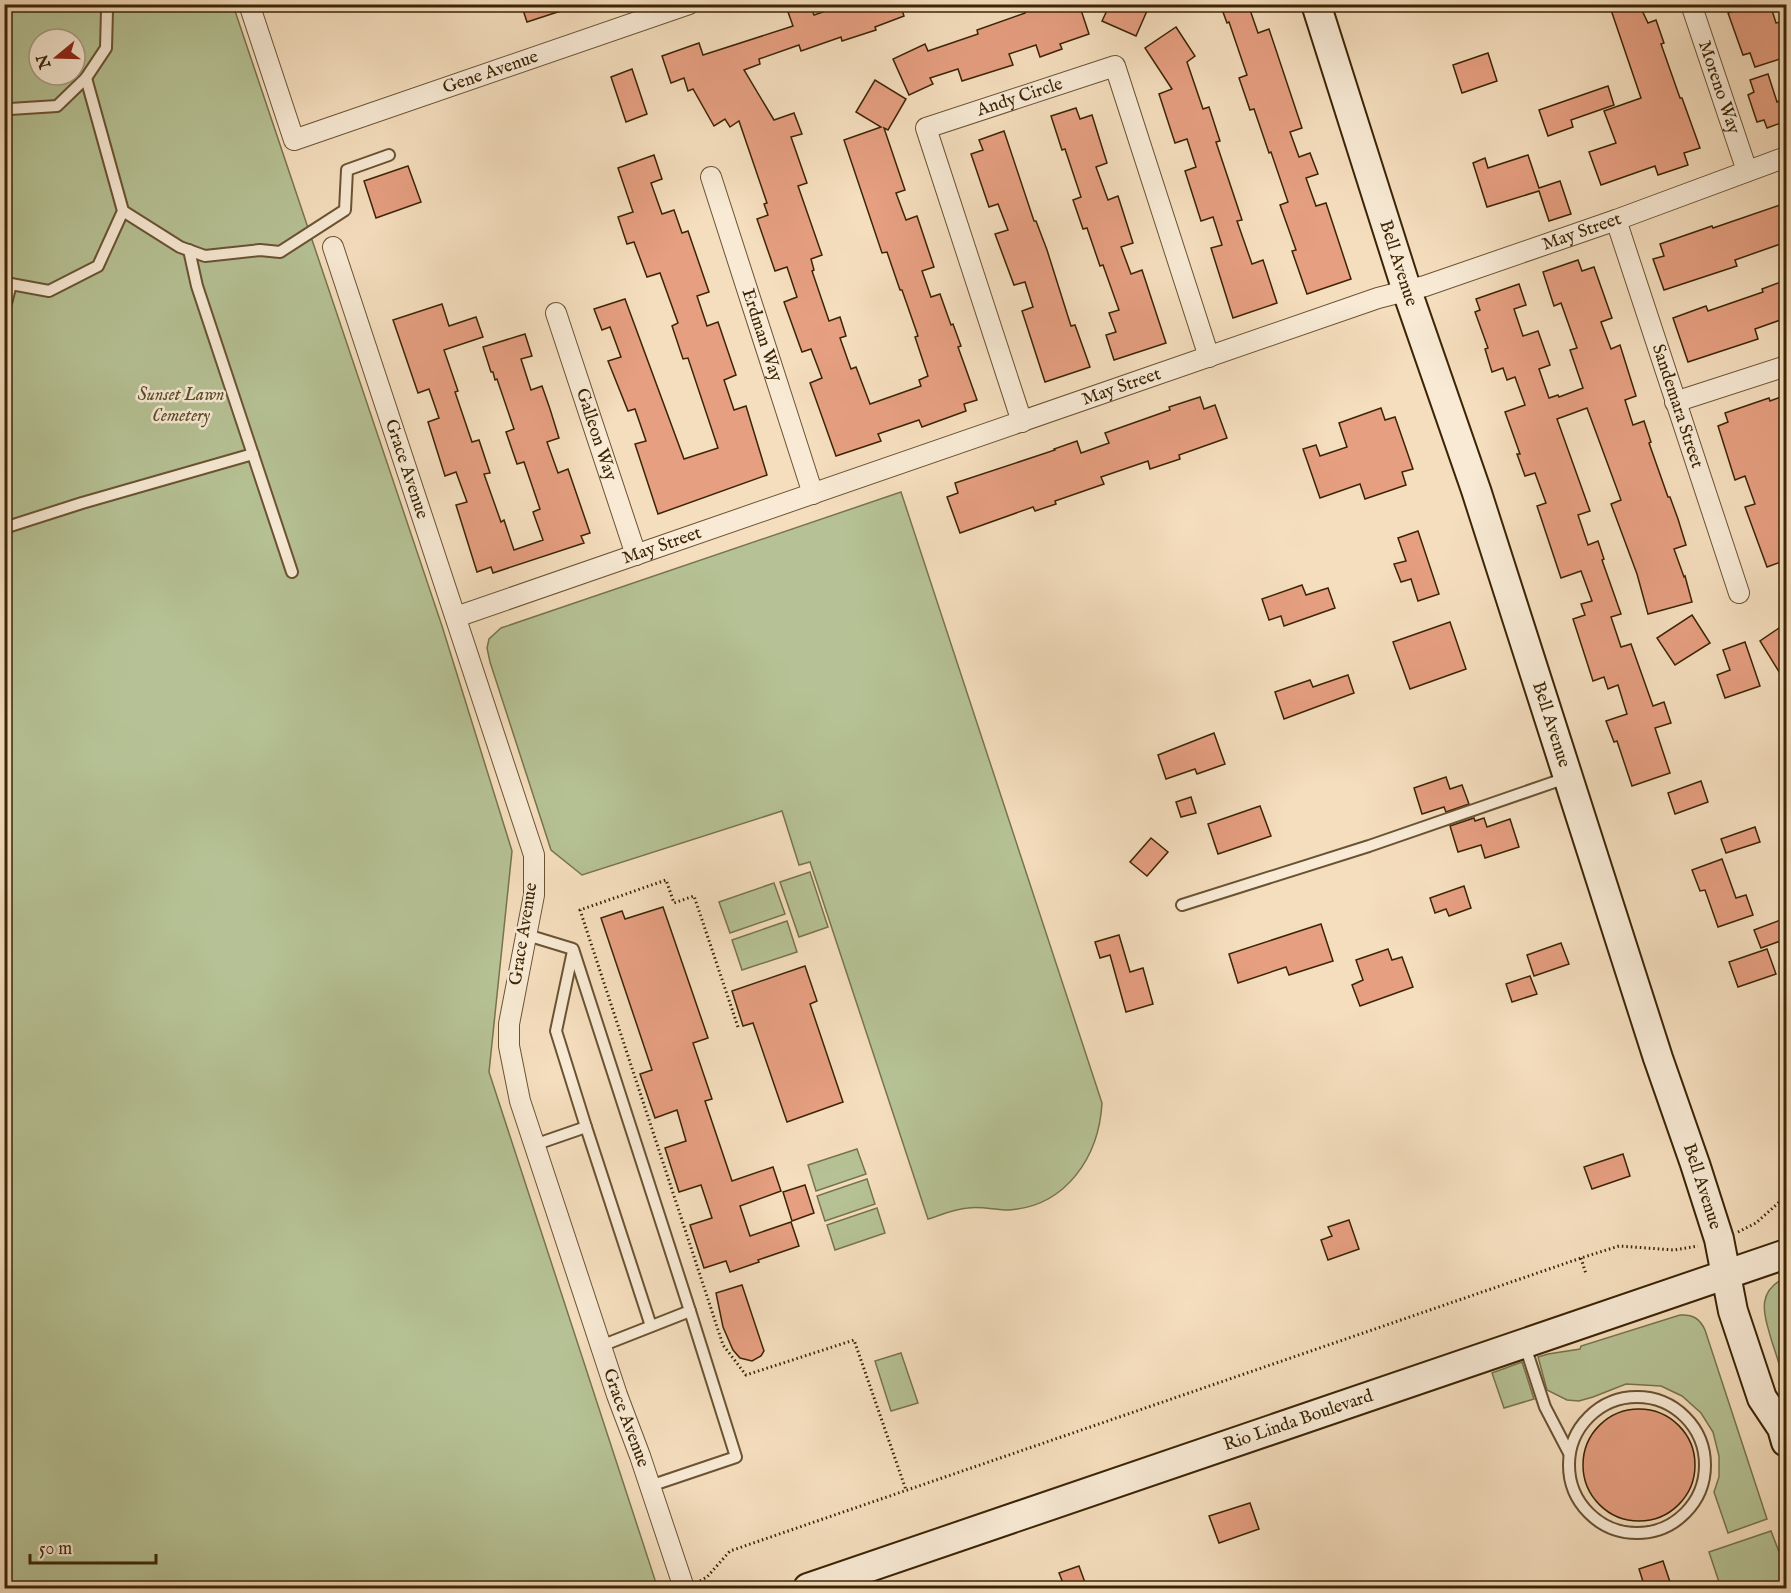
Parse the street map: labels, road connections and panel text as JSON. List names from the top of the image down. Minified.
{"streets":{"main road":["Bell Avenue","Rio Linda Boulevard"],"street":["Gene Avenue","Moreno Way","Andy Circle","May Street","Erdman Way","Sandemara Street","Galleon Way","Grace Avenue"]},"crossings":[["Moreno Way","May Street"],["Andy Circle","May Street"],["May Street","Bell Avenue"],["May Street","Erdman Way"],["May Street","Sandemara Street"],["May Street","Galleon Way"],["May Street","Grace Avenue"],["Bell Avenue","Rio Linda Boulevard"]],"parks":["Sunset Lawn Cemetery"],"scale_bar":"50 m","north":"left"}
